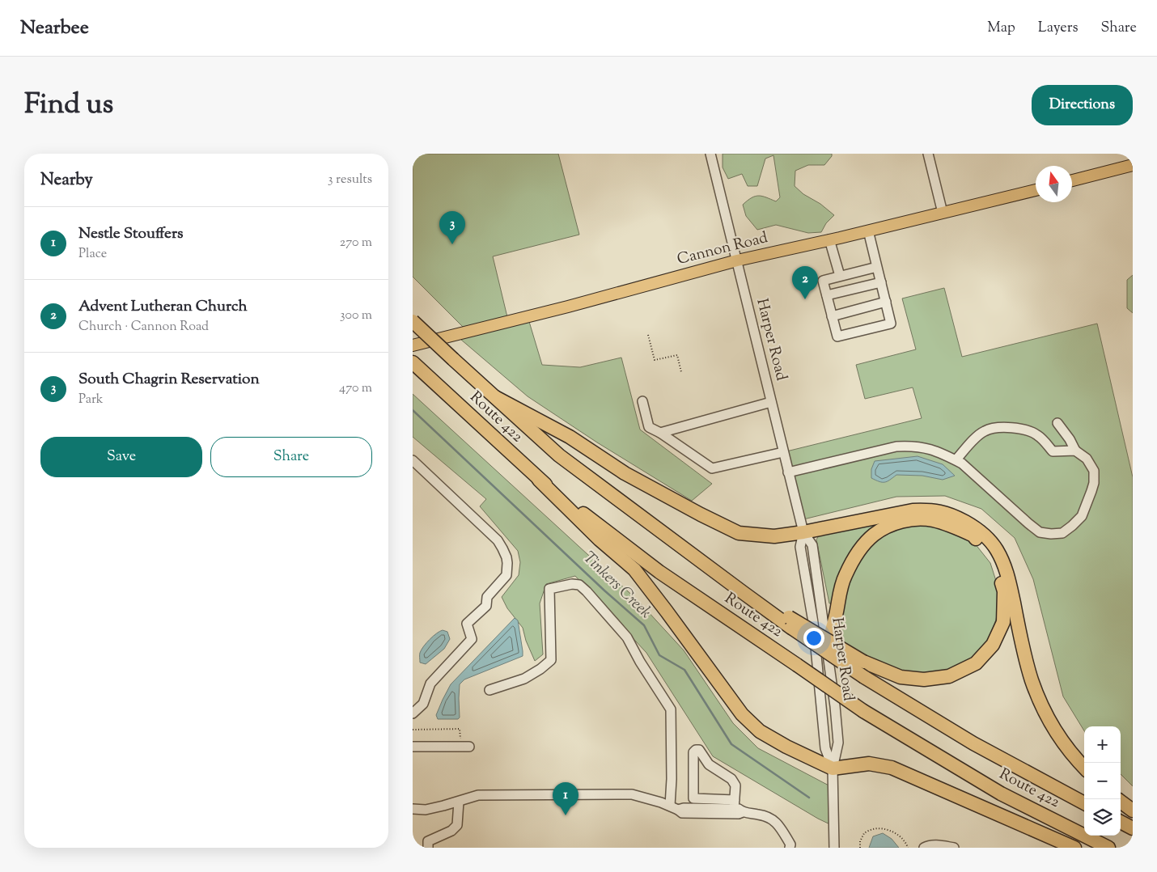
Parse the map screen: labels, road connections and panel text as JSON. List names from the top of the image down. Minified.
{"streets":{"highway":["Route 422"],"main road":["Cannon Road"],"street":["Harper Road"]},"crossings":[["Cannon Road","Harper Road"]],"water":["Tinkers Creek"],"north":"top","page":{"header":"Nearbee","nav":["Map","Layers","Share"],"title":"Find us","buttons":["Directions",["Save","Share"]],"heading":["Nearby","3 results"],"list":[{"mark":"1","name":"Nestle Stouffers","note":"Place","value":"270 m"},{"mark":"2","name":"Advent Lutheran Church","note":"Church · Cannon Road","value":"300 m"},{"mark":"3","name":"South Chagrin Reservation","note":"Park","value":"470 m"}],"pins":["3","2","1"],"map_buttons":["+","−"]}}
